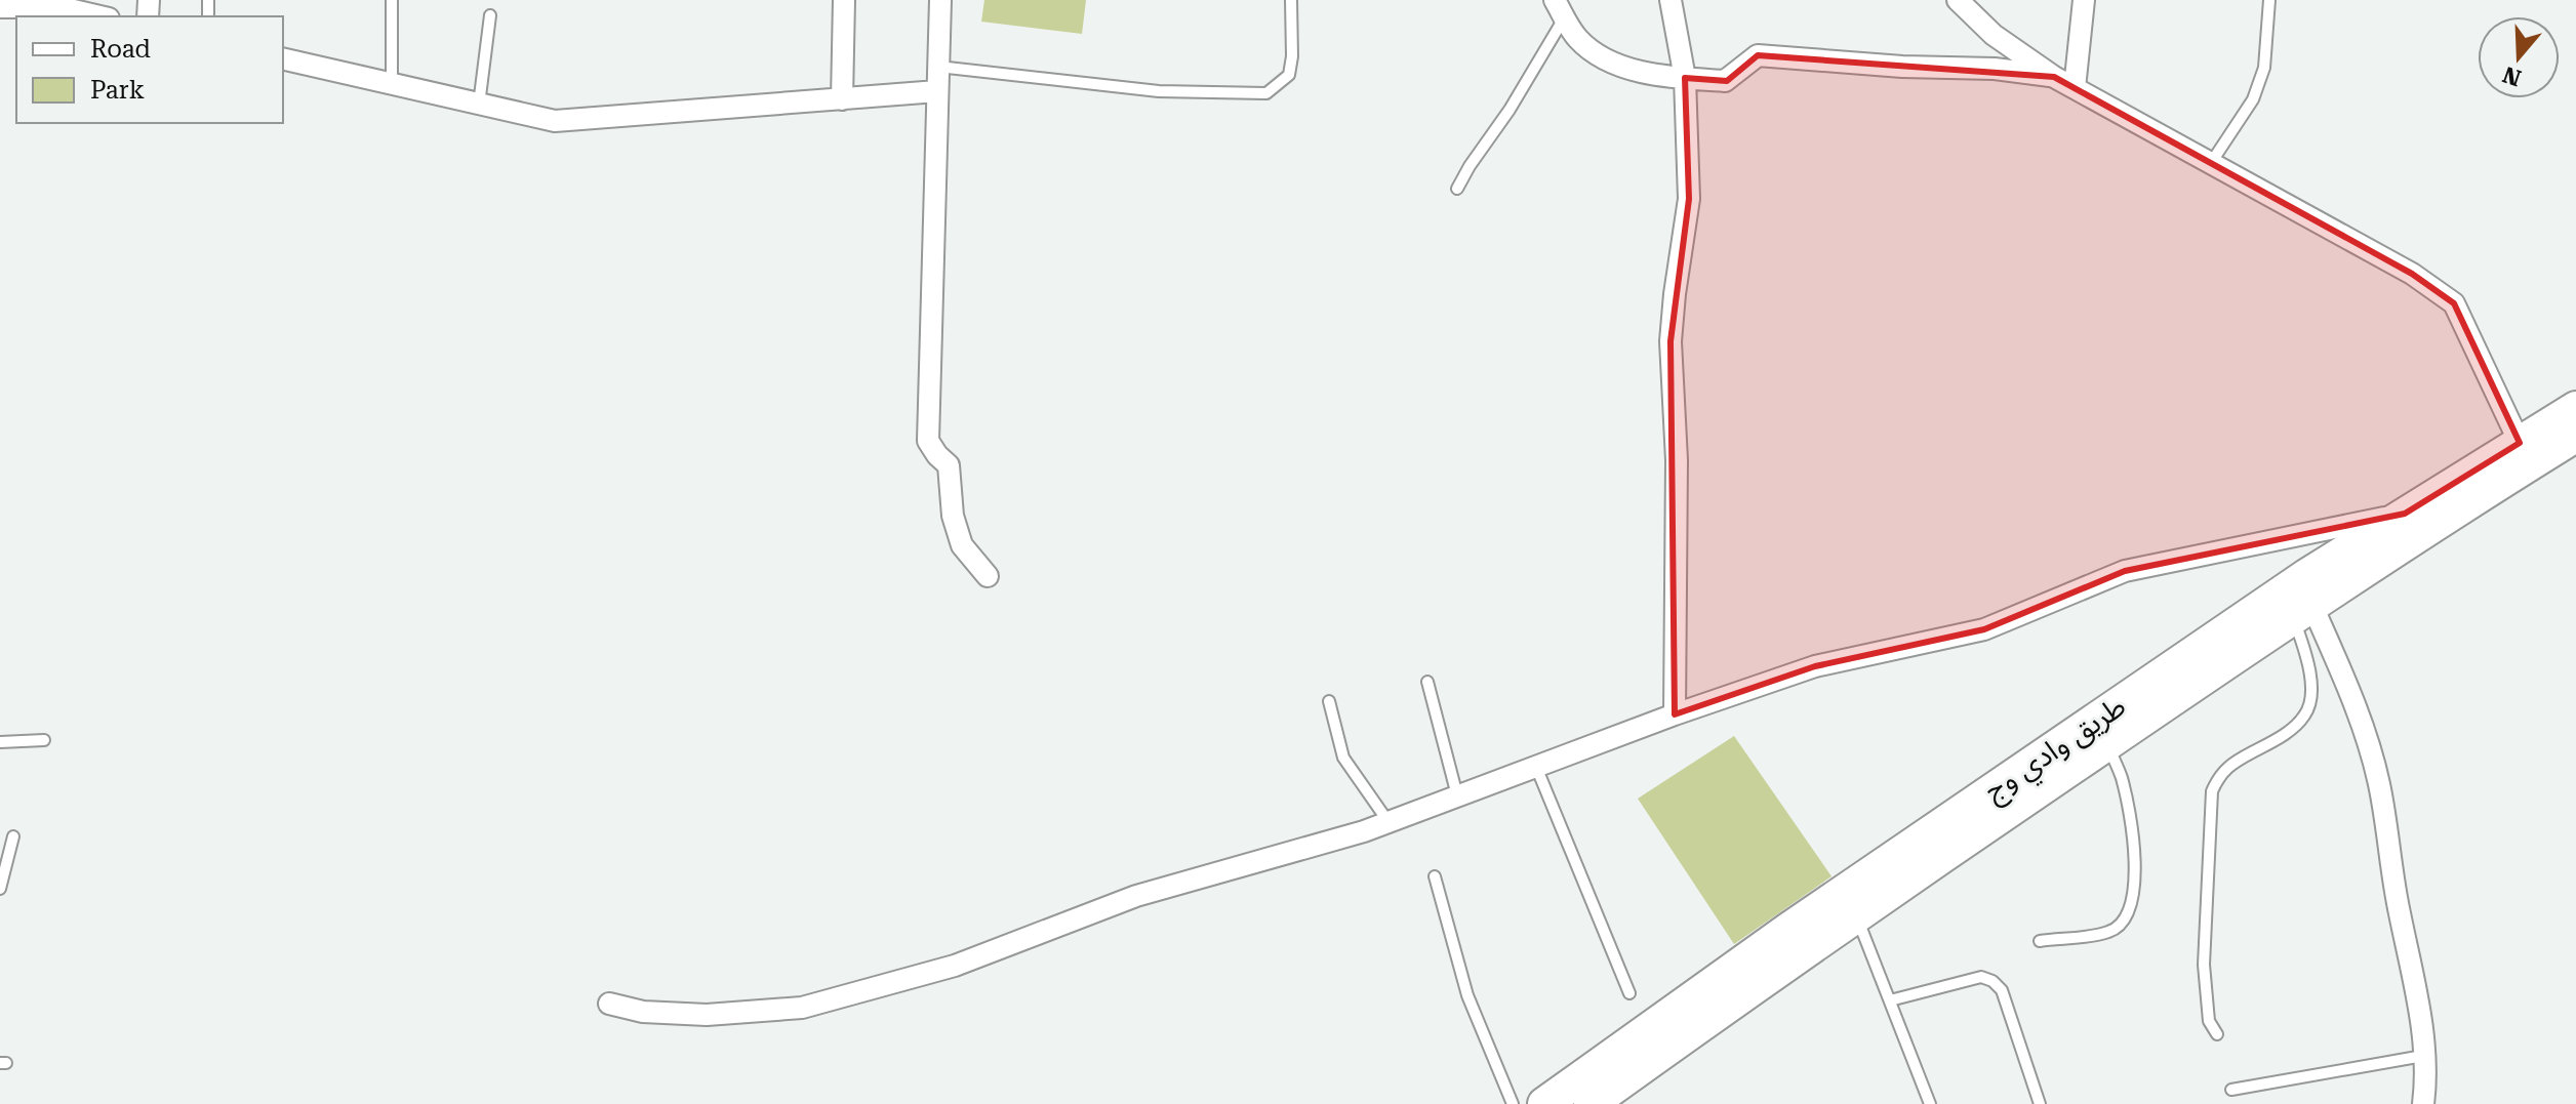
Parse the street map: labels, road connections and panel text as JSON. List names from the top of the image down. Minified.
{"streets":{"main road":["طريق وادي وج"]},"legend":["Road","Park"],"north":"bottom"}
